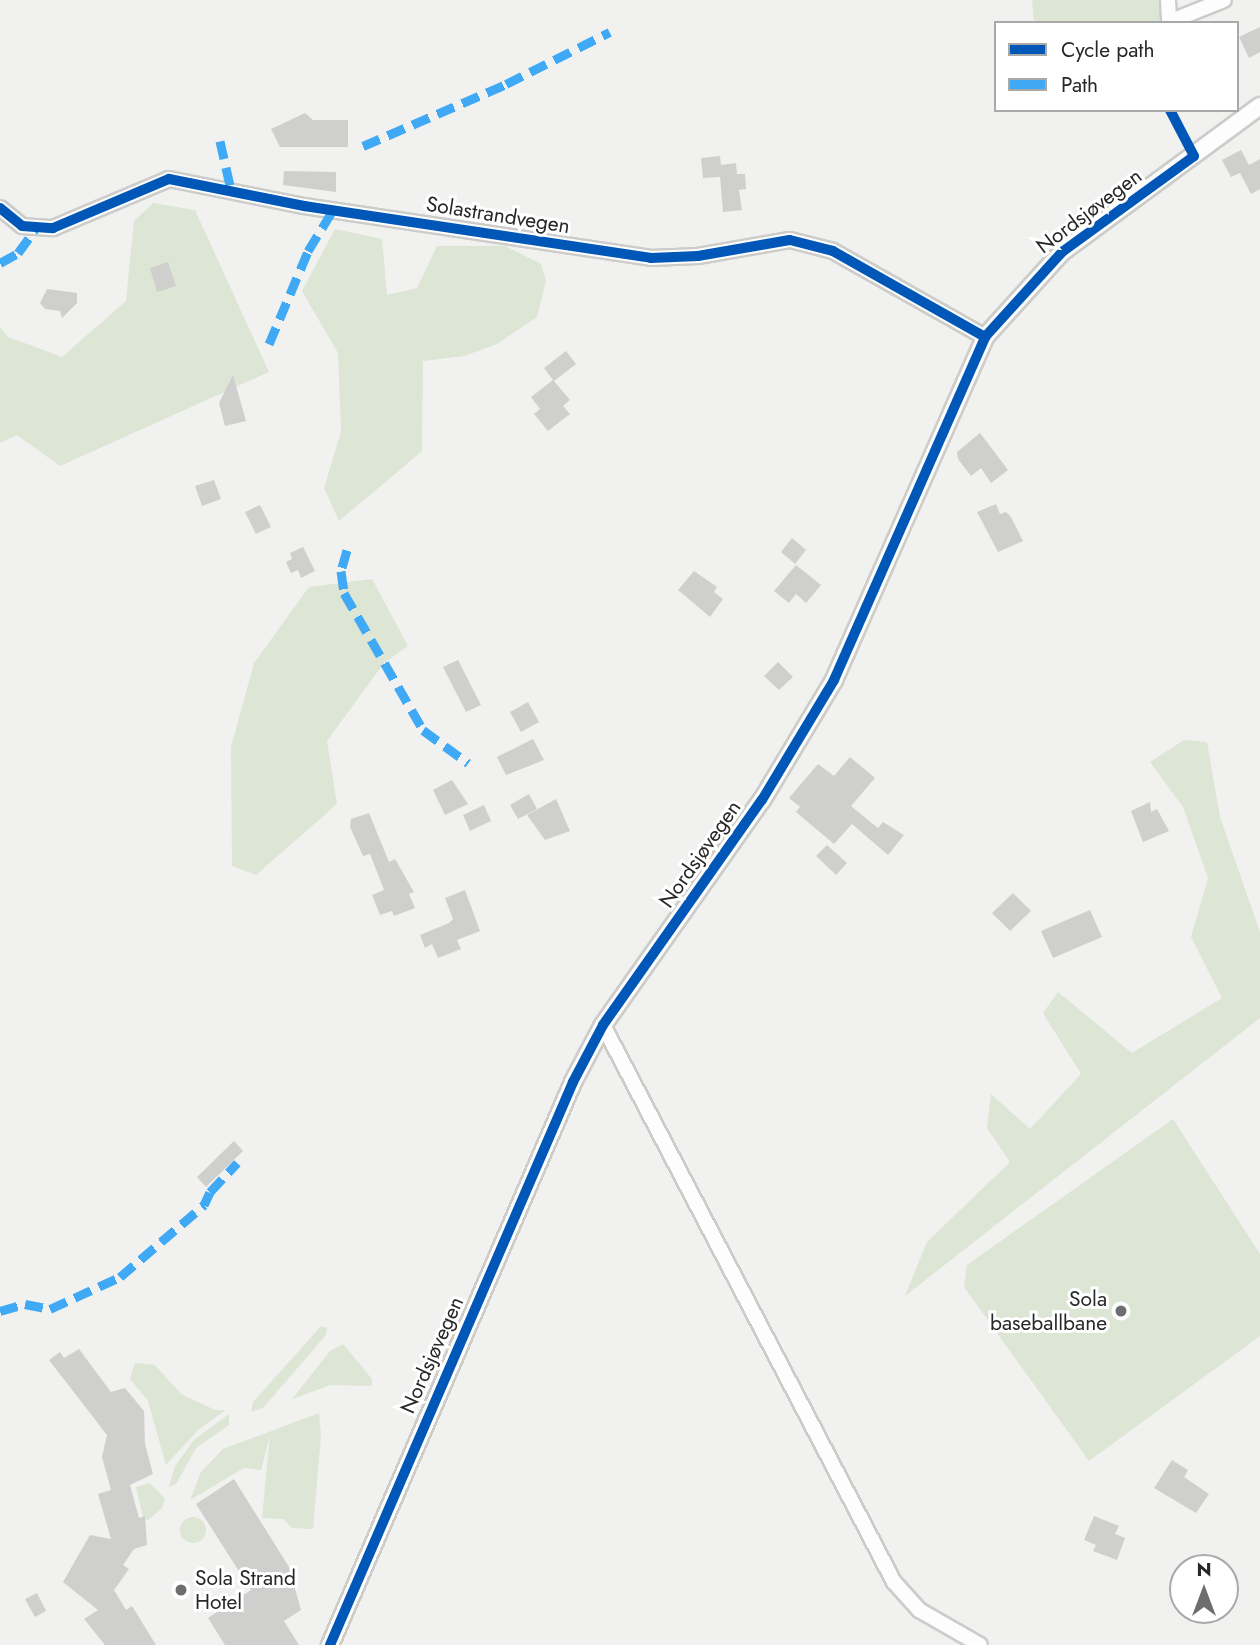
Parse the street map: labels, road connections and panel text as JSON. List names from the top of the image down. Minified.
{"streets":{"street":["Nordsjøvegen","Solastrandvegen"]},"crossings":[["Nordsjøvegen","Solastrandvegen"]],"places":["Sola baseballbane","Sola Strand Hotel"],"legend":["Cycle path","Path"],"north":"top"}
